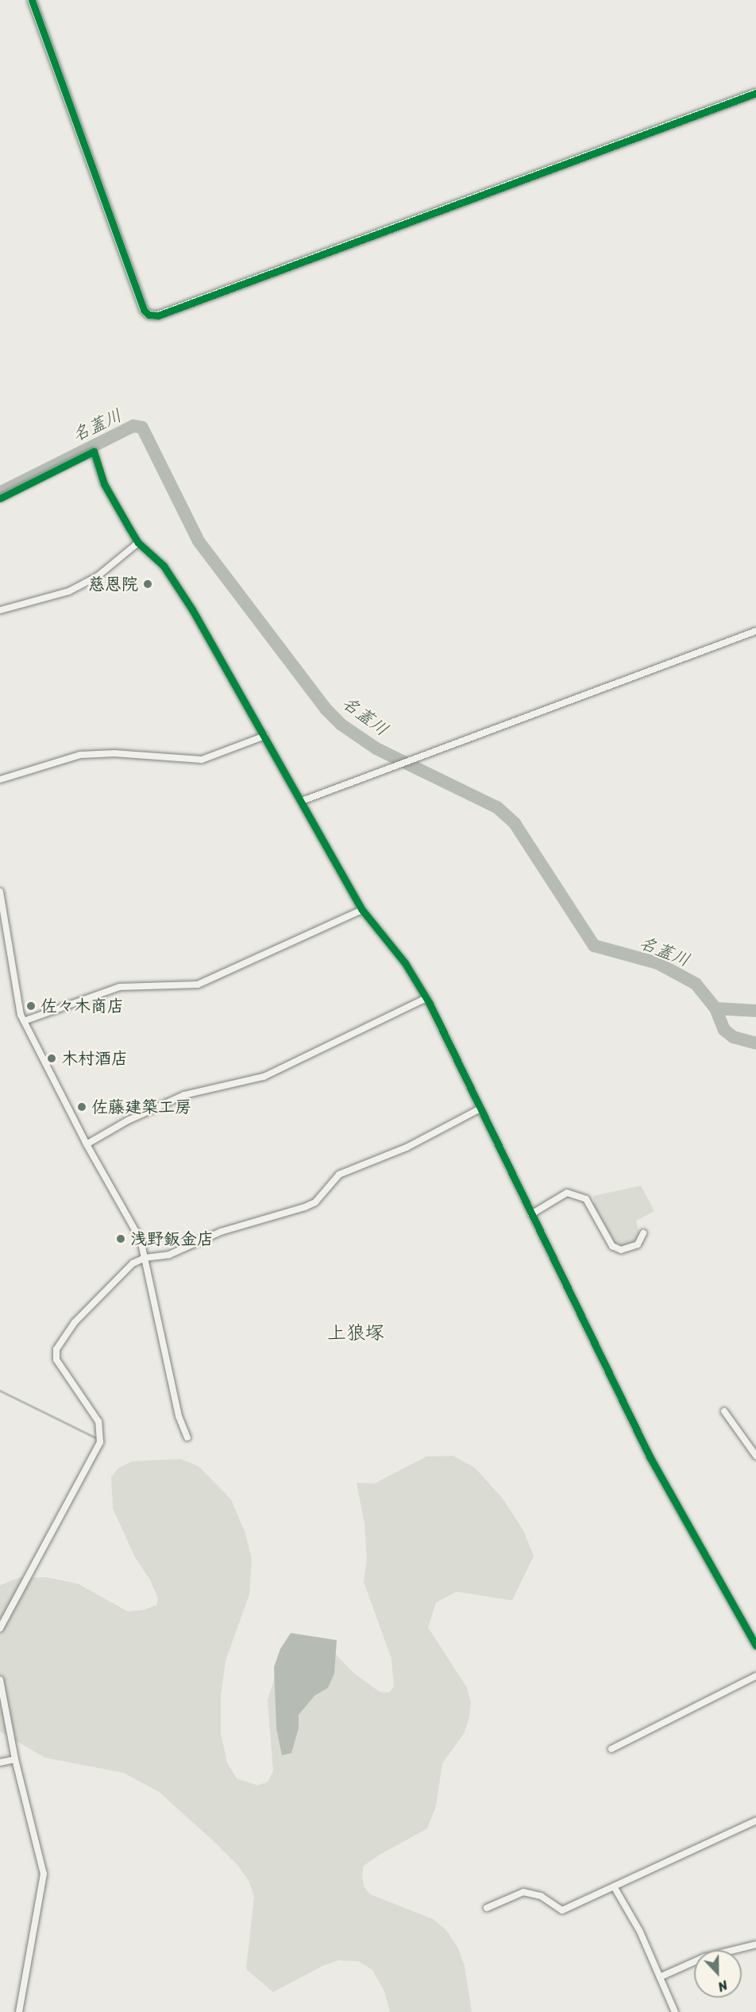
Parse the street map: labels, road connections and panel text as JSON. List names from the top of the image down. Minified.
{"districts":["上狼塚"],"water":["名蓋川"],"places":["慈恩院","佐々木商店","木村酒店","佐藤建築工房","浅野鈑金店"],"north":"bottom"}
